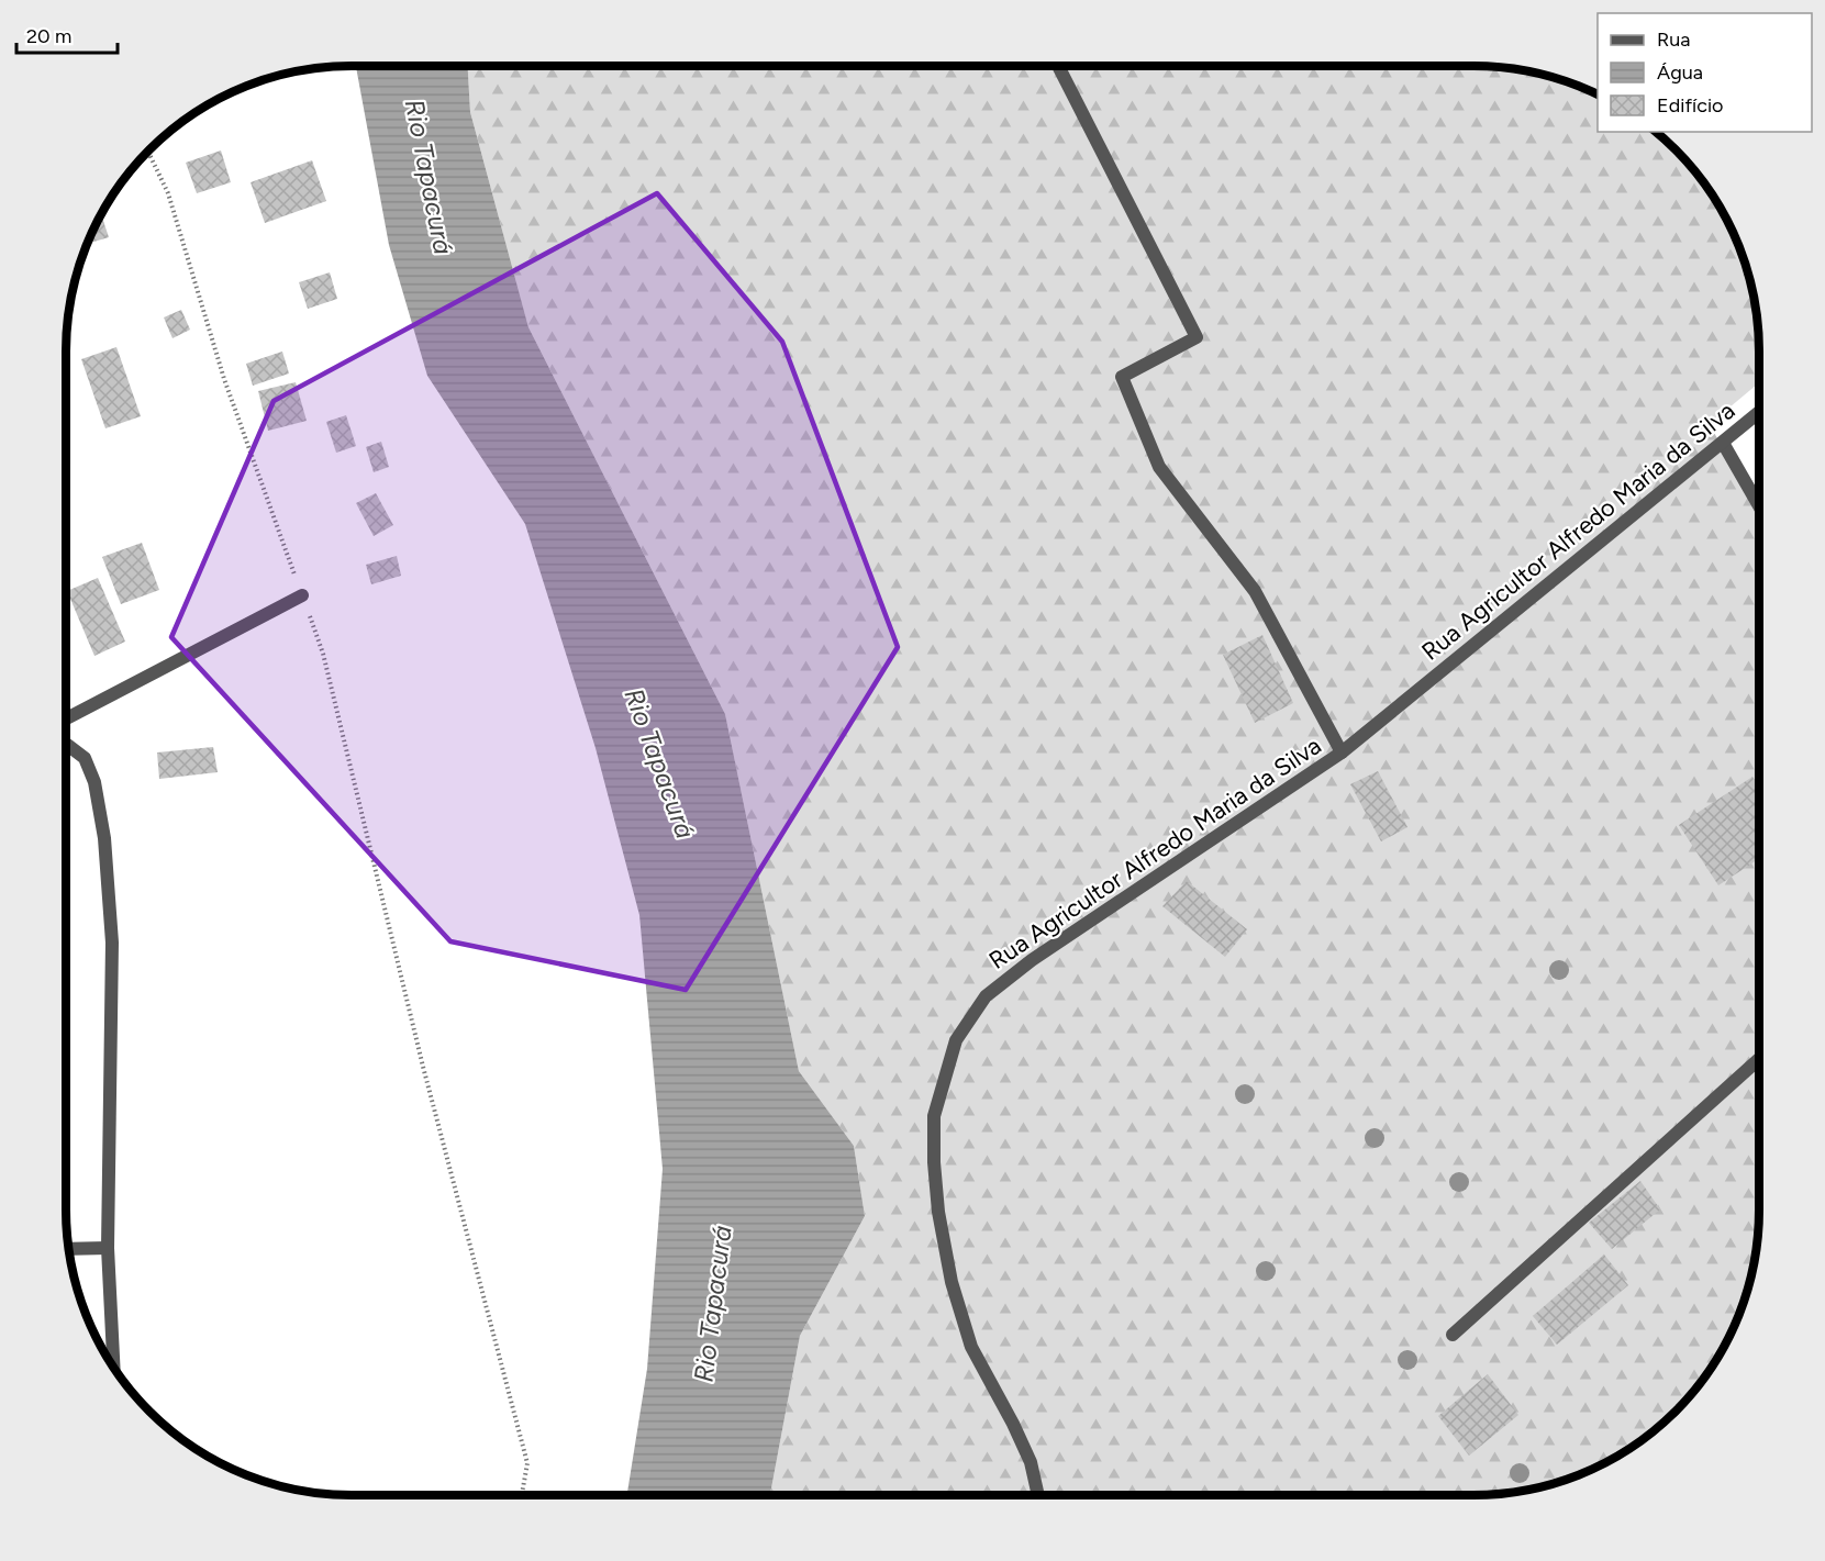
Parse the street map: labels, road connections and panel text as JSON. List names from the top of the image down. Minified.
{"streets":{"street":["Rua Agricultor Alfredo Maria da Silva"]},"water":["Rio Tapacurá"],"legend":["Rua","Água","Edifício"],"scale_bar":"20 m"}
